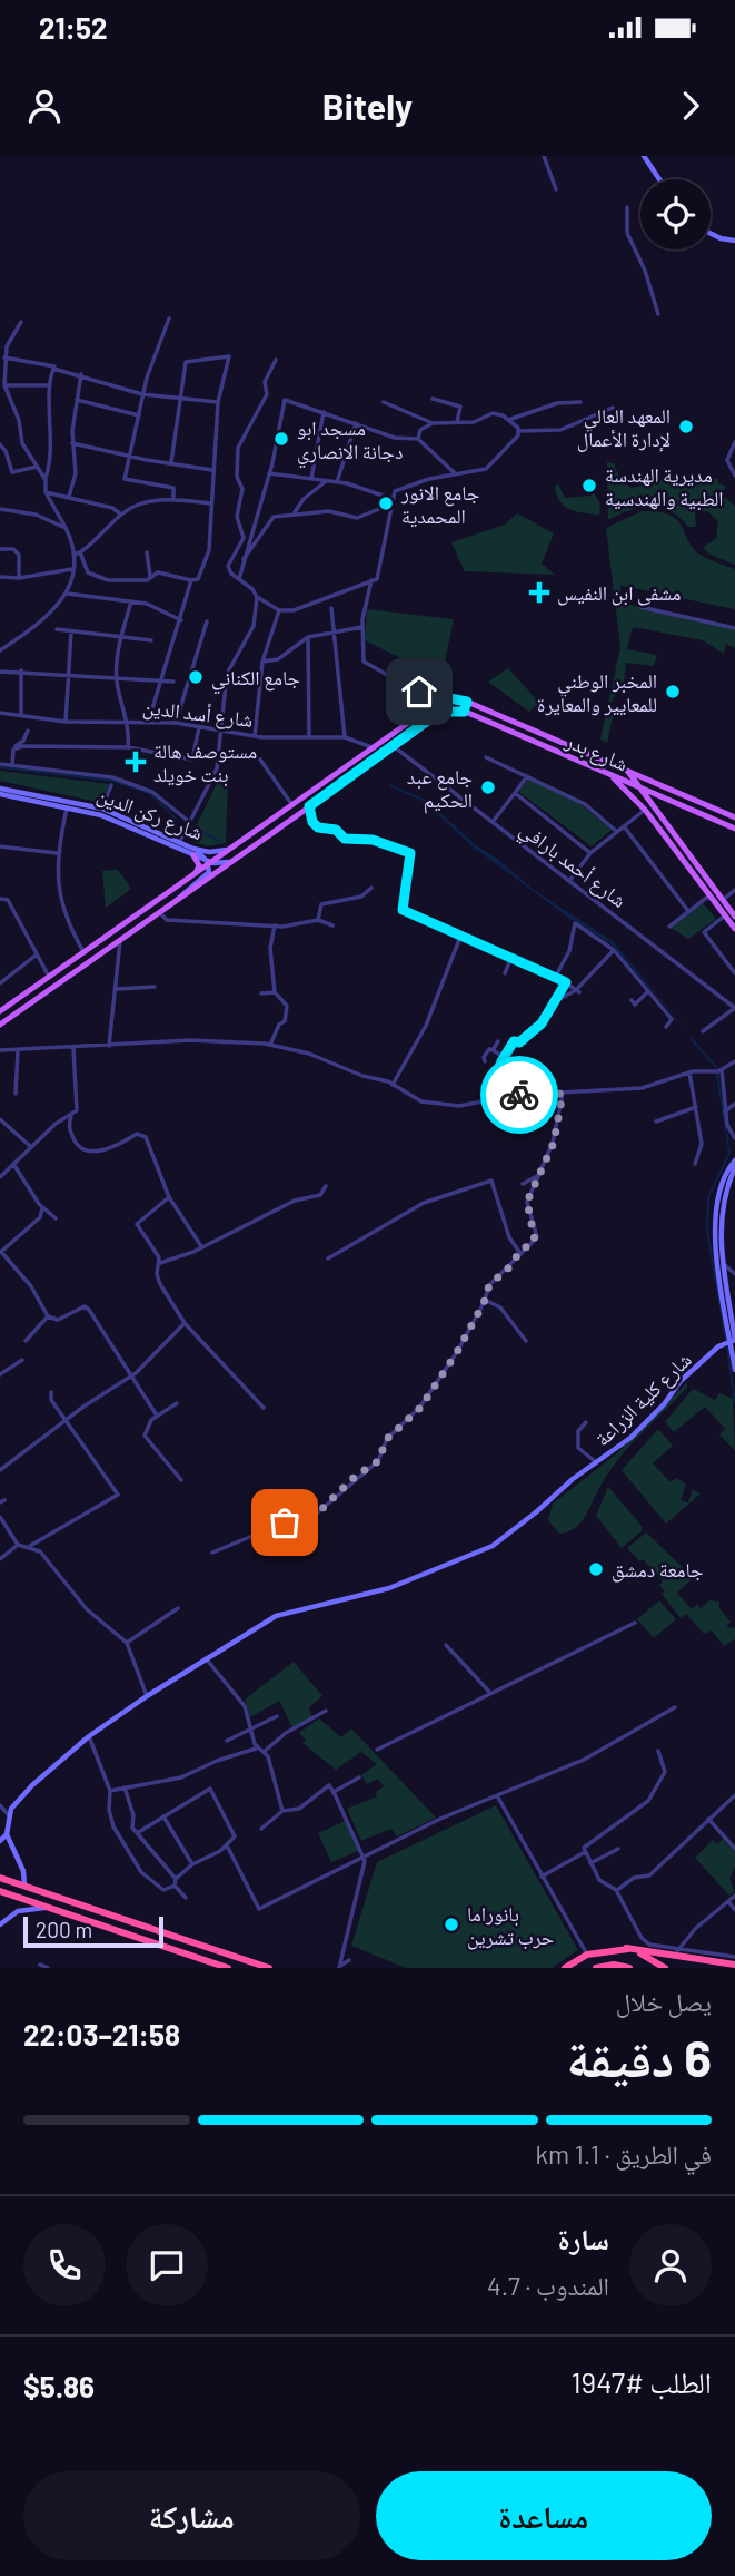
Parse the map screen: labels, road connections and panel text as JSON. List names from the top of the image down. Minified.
{"streets":{"main road":["شارع بدر","شارع ركن الدين","شارع كلية الزراعة"],"street":["شارع أسد الدين","شارع أحمد بارافي"]},"places":{"other":["المعهد العالي لإدارة الأعمال","مسجد ابو دجانة الانصاري","مديرية الهندسة الطبية والهندسية","جامع الانور المحمدية","جامع الكناني","المخبر الوطني للمعايير والمعايرة","جامع عبد الحكيم","جامعة دمشق","بانوراما حرب تشرين"],"health":["مشفى ابن النفيس","مستوصف هالة بنت خويلد"]},"scale_bar":"200 m","page":{"status":"21:52","header":"Bitely","scale":"200 m","heading":["6 دقيقة","يصل خلال","21:58–22:03"],"panel":["سارة","المندوب · 4.7","الطلب #1947","$5.86"],"bar":"في الطريق · 1.1 km","buttons":["مساعدة","مشاركة"]}}
